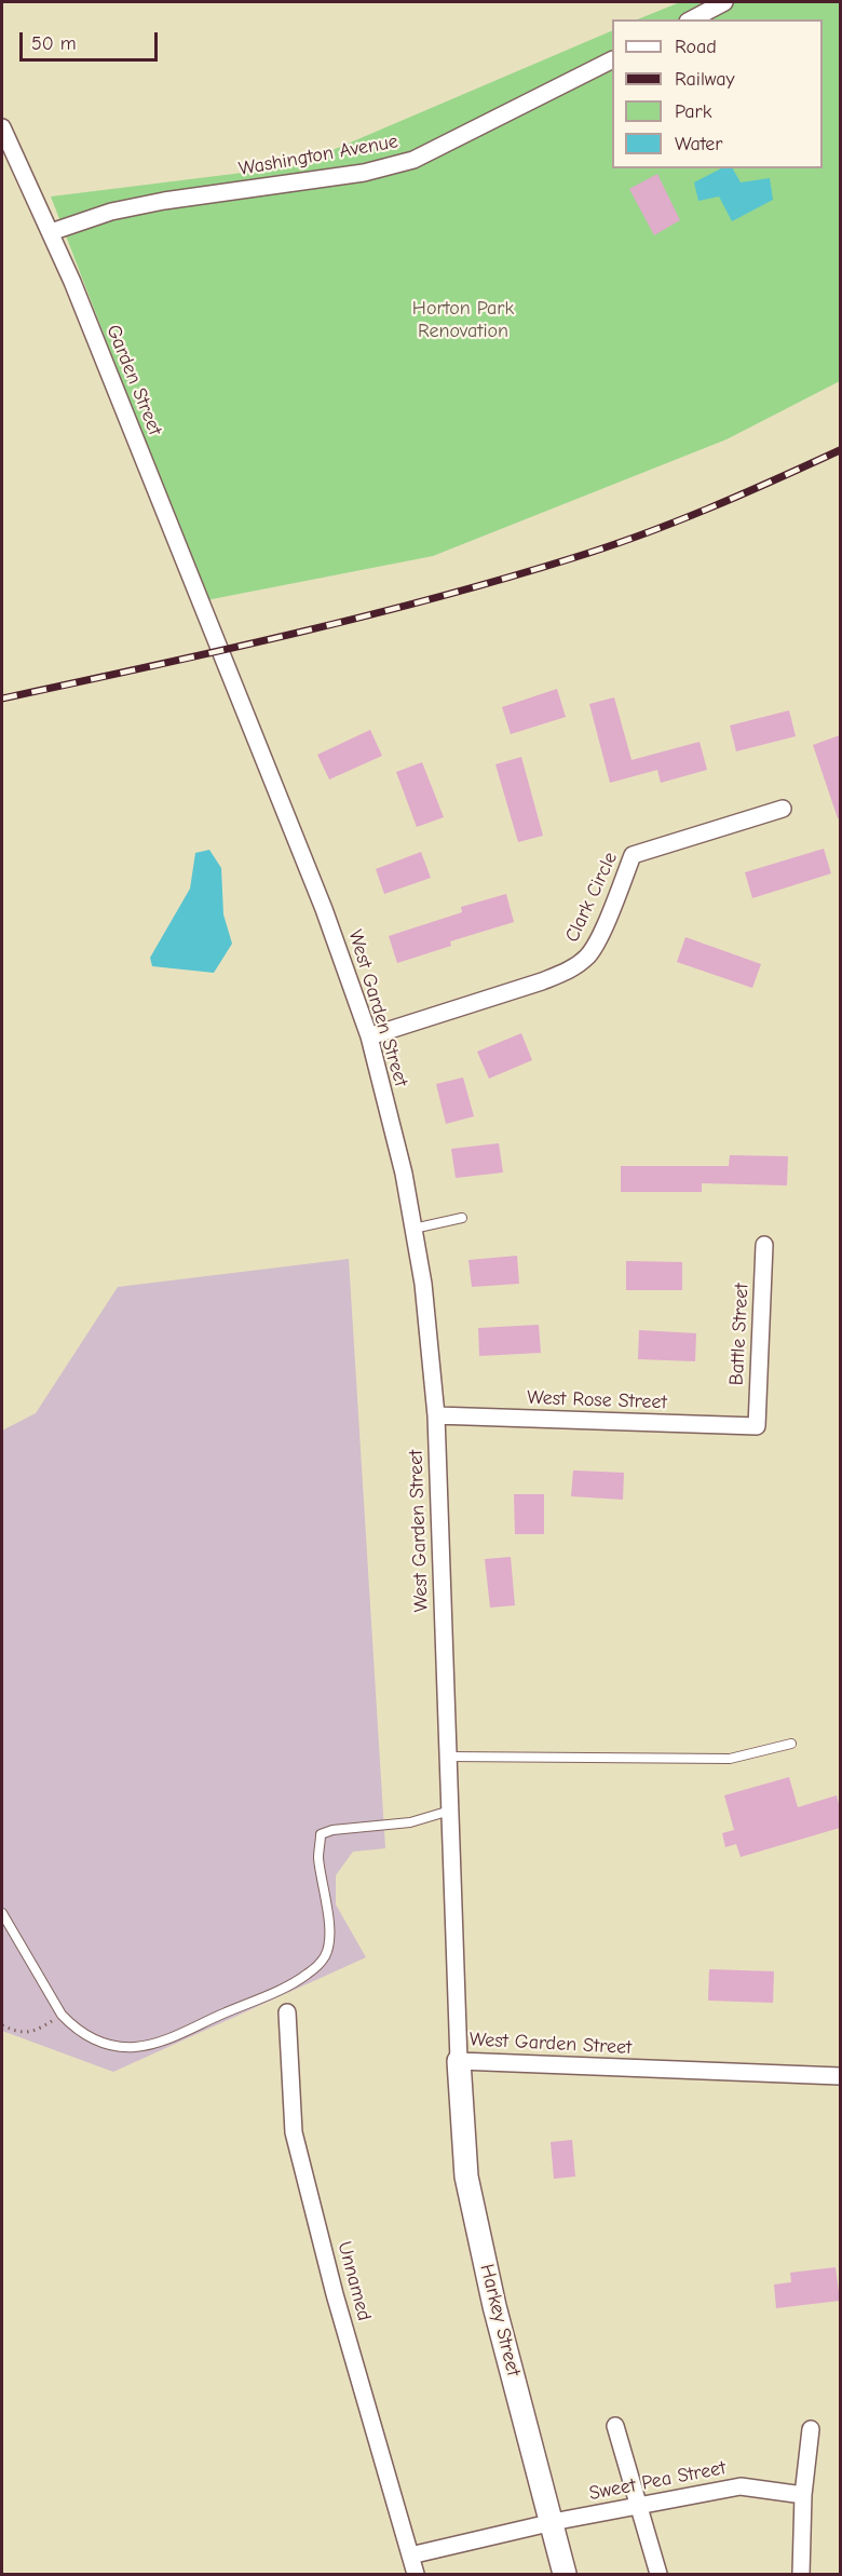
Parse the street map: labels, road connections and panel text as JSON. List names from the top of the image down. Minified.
{"streets":{"street":["Washington Avenue","Garden Street","Clark Circle","West Garden Street","Battle Street","West Rose Street","Unnamed","Harkey Street","Sweet Pea Street"]},"crossings":[["Washington Avenue","Garden Street"],["Garden Street","West Garden Street"],["Clark Circle","West Garden Street"],["West Garden Street","West Rose Street"],["West Garden Street","Harkey Street"],["Battle Street","West Rose Street"],["Harkey Street","Sweet Pea Street"]],"parks":["Horton Park Renovation"],"legend":["Road","Railway","Park","Water"],"scale_bar":"50 m"}
